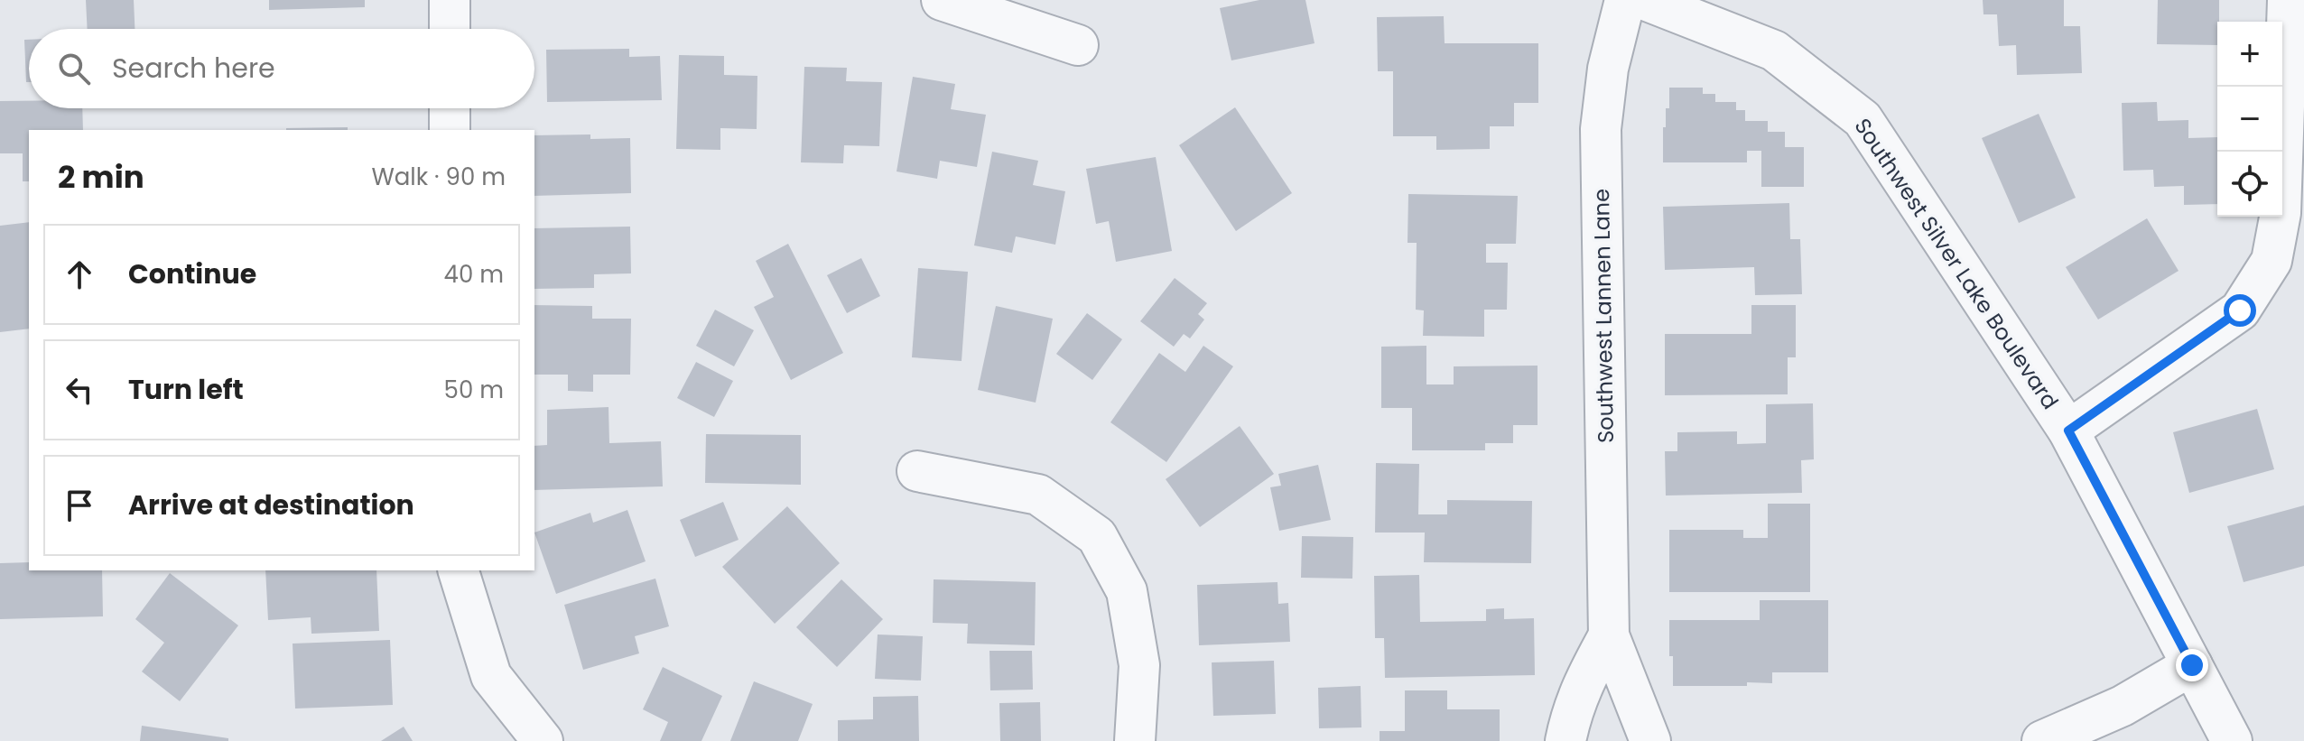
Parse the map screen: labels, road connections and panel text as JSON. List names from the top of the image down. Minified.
{"streets":{"street":["Southwest Silver Lake Boulevard","Southwest Lannen Lane"]},"page":{"map_buttons":["+","−"],"search":"Search here","heading":["2 min","Walk · 90 m"],"list":[["Continue","40 m"],["Turn left","50 m"],"Arrive at destination"]}}
